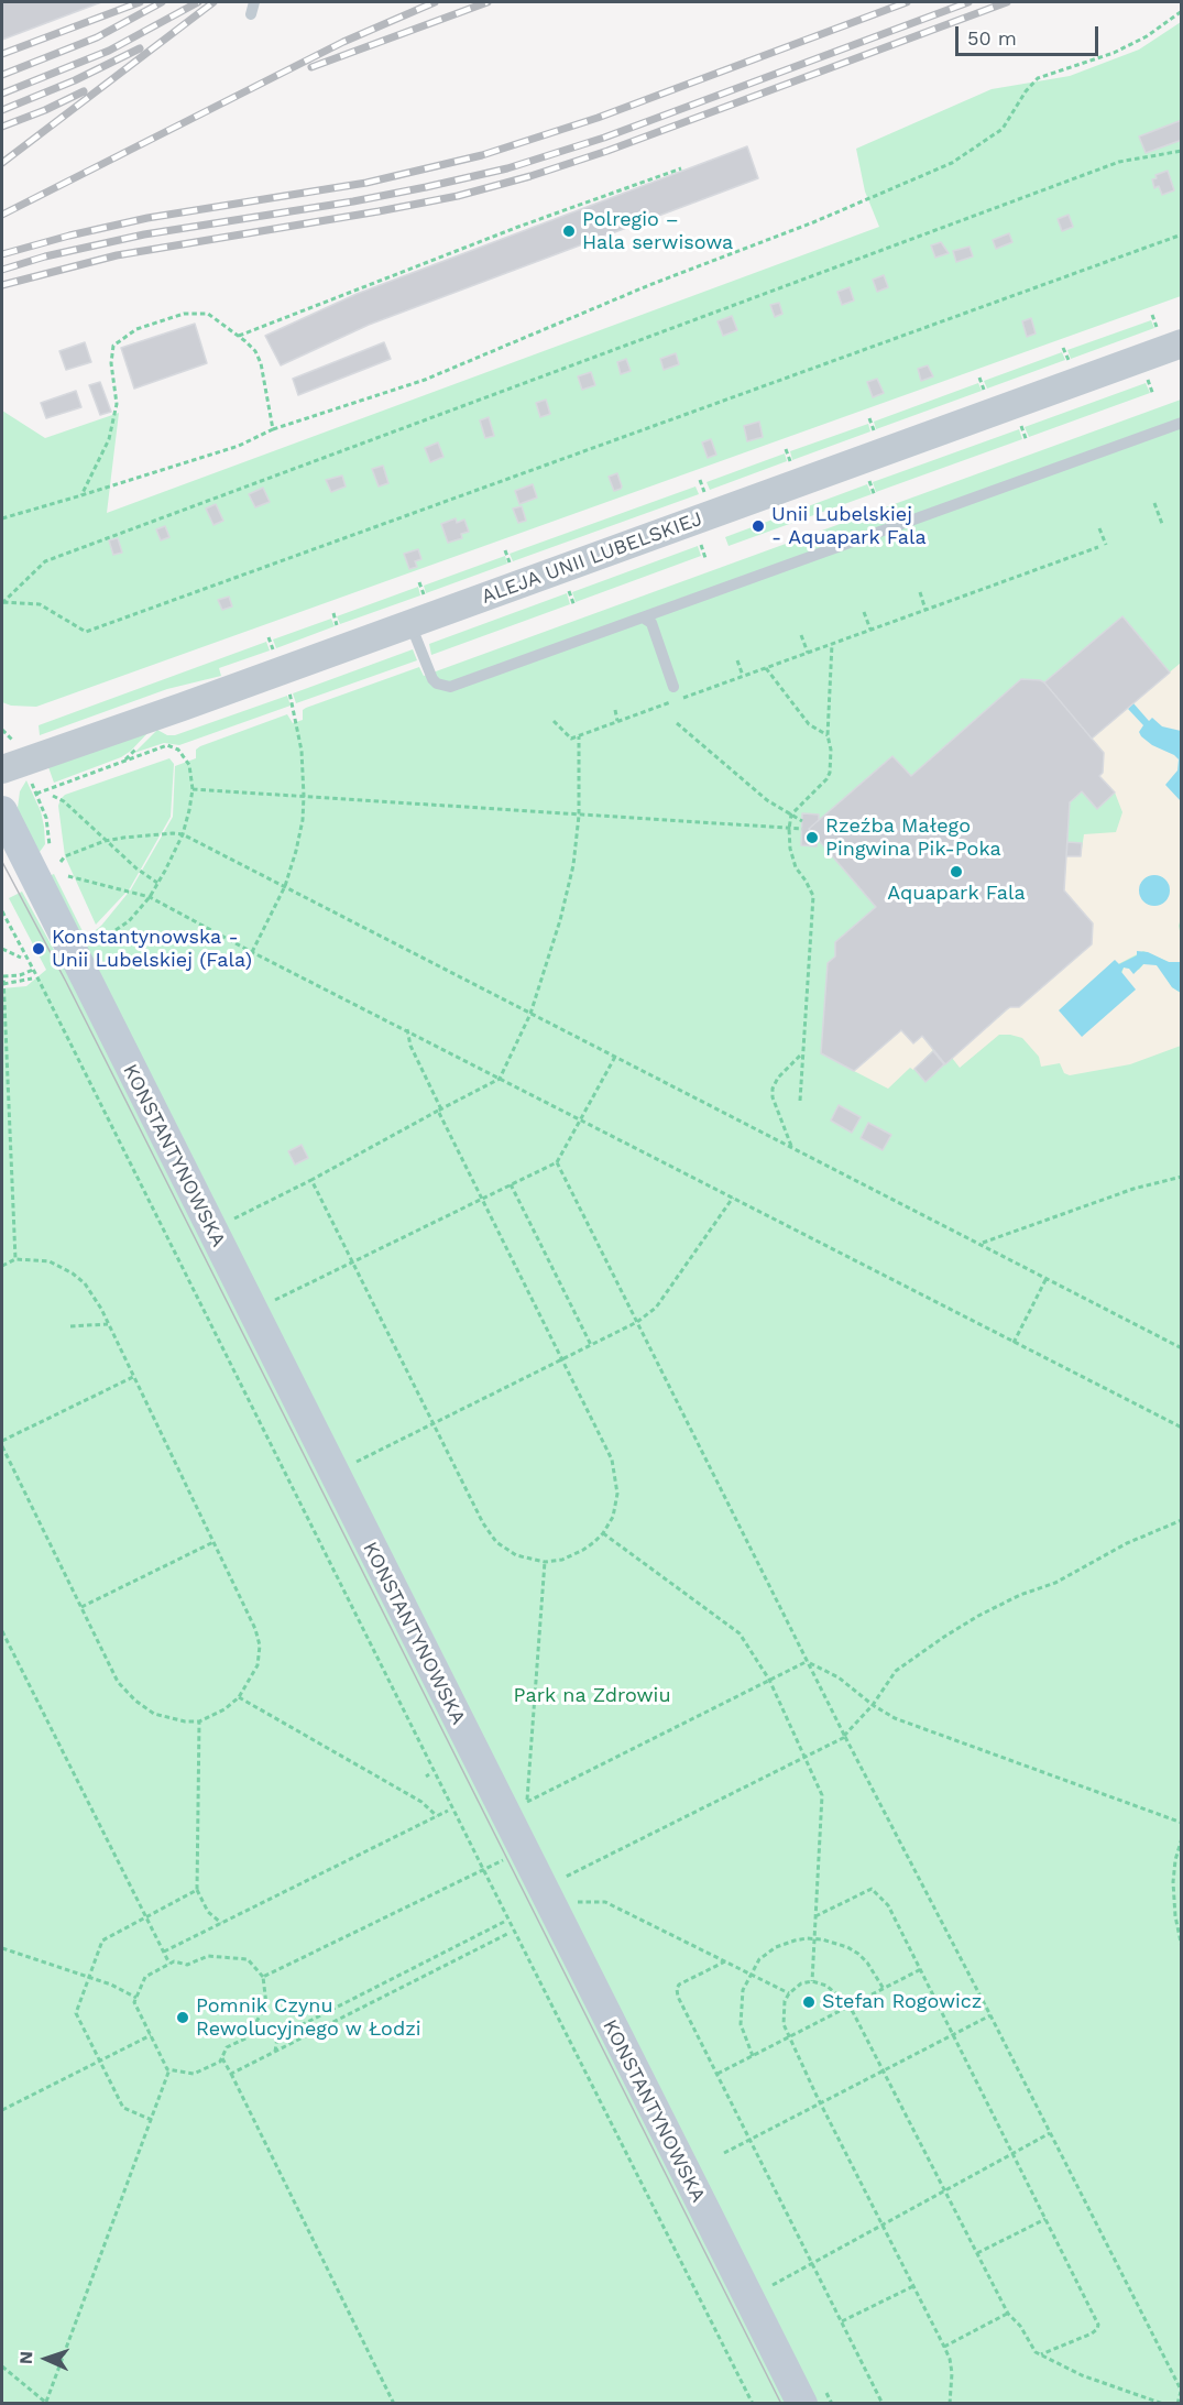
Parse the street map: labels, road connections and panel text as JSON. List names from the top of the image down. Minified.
{"streets":{"main road":["KONSTANTYNOWSKA"],"street":["ALEJA UNII LUBELSKIEJ"]},"parks":["Park na Zdrowiu"],"places":["Polregio – Hala serwisowa","Unii Lubelskiej - Aquapark Fala","Rzeźba Małego Pingwina Pik-Poka","Aquapark Fala","Konstantynowska - Unii Lubelskiej (Fala)","Stefan Rogowicz","Pomnik Czynu Rewolucyjnego w Łodzi"],"scale_bar":"50 m","north":"left"}
